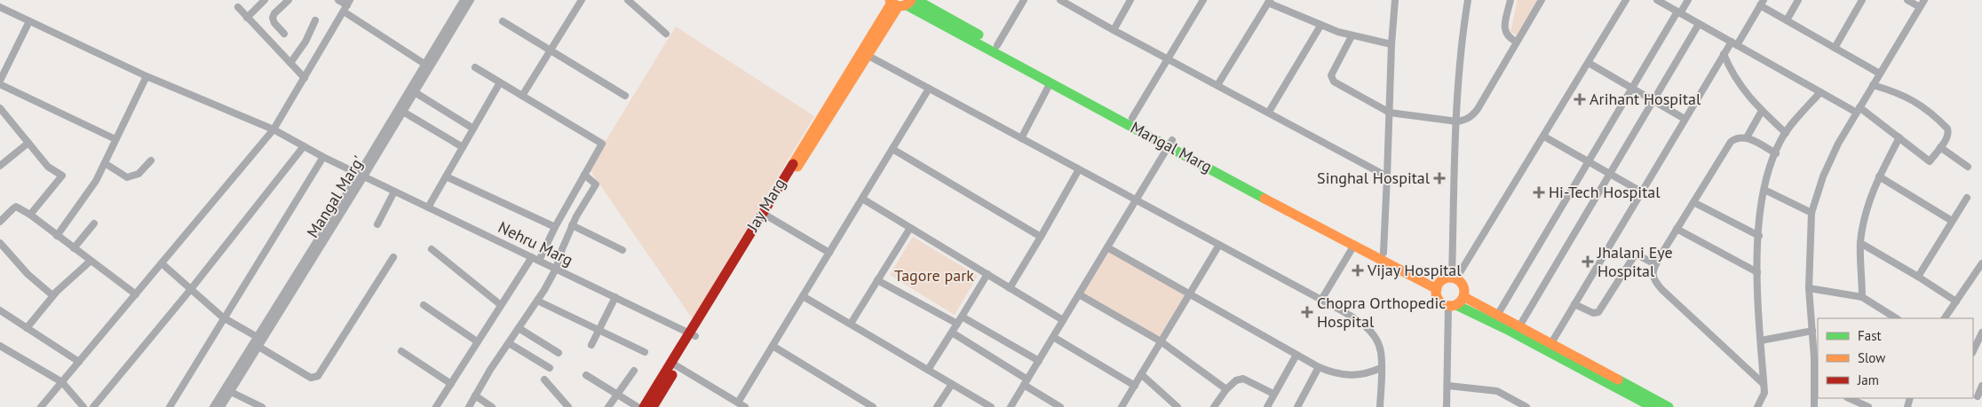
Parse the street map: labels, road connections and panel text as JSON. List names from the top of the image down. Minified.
{"streets":{"main road":["Mangal Marg","Jay Marg"],"street":["Mangal Marg'","Nehru Marg"]},"crossings":[["Mangal Marg","Jay Marg"],["Mangal Marg'","Nehru Marg"],["Jay Marg","Nehru Marg"]],"parks":["Tagore park"],"places":{"health":["Arihant Hospital","Singhal Hospital","Hi-Tech Hospital","Jhalani Eye Hospital","Vijay Hospital","Chopra Orthopedic Hospital"]},"legend":["Fast","Slow","Jam"]}
